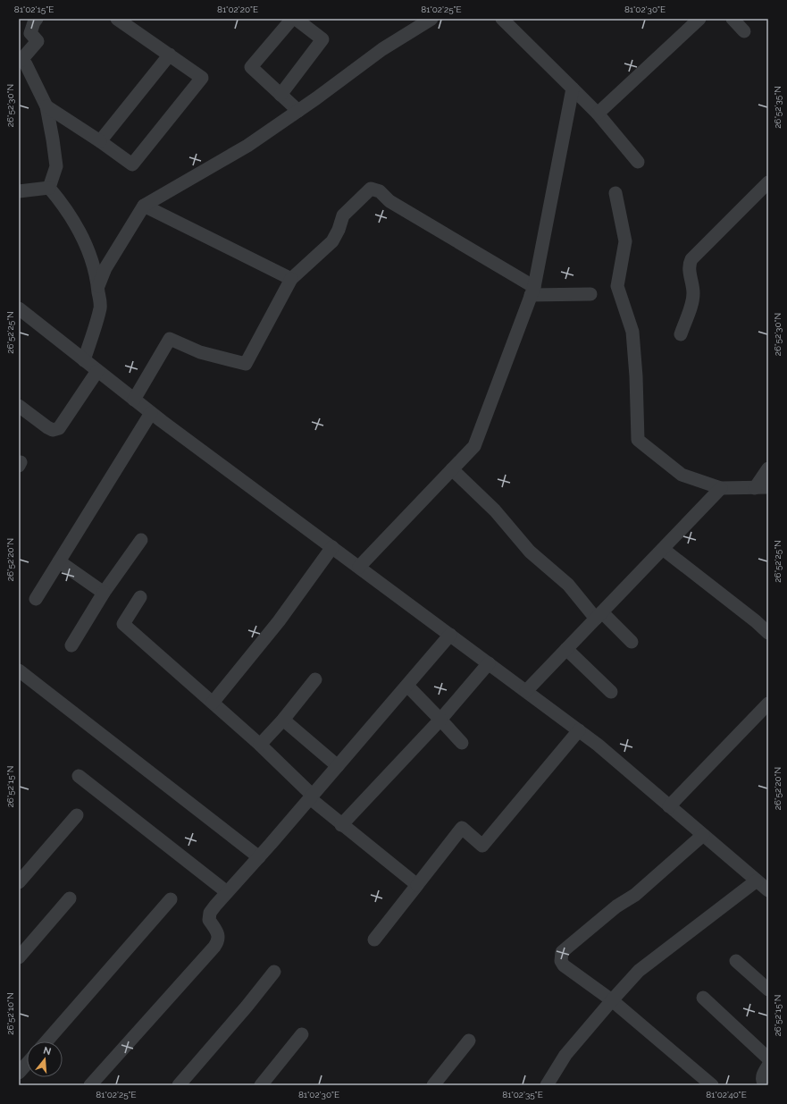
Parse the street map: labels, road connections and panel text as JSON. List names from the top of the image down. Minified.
{"north":"top","coordinates":["81°02'15\"E","81°02'20\"E","81°02'25\"E","81°02'30\"E","26°52'30\"N","26°52'35\"N","26°52'25\"N","26°52'20\"N","26°52'15\"N","26°52'10\"N","81°02'35\"E","81°02'40\"E"]}
